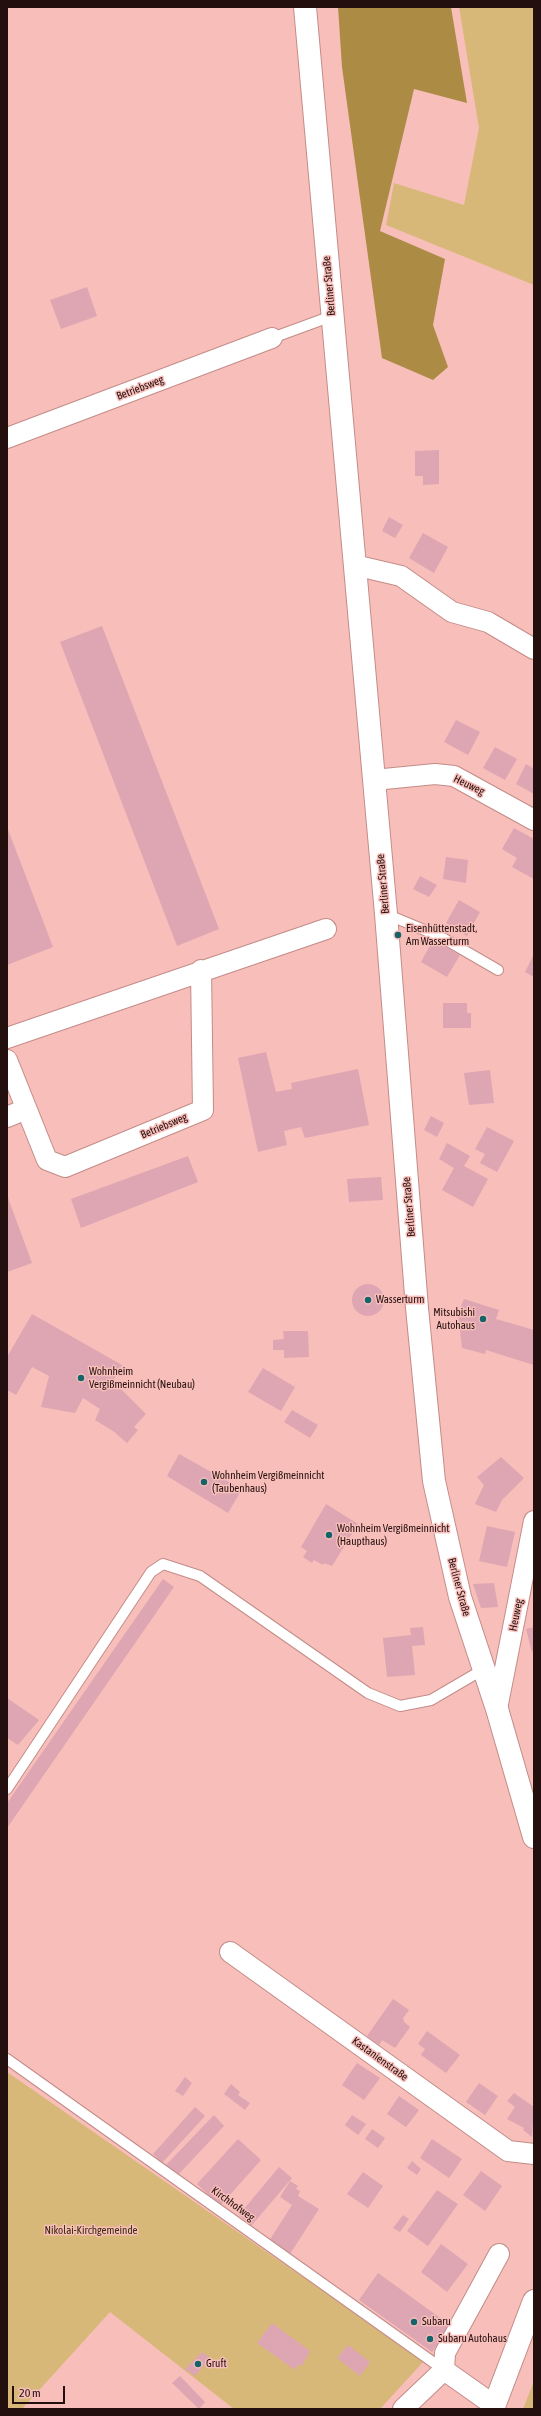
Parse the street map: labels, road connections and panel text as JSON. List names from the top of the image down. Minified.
{"streets":{"main road":["Berliner Straße"],"street":["Betriebsweg","Heuweg","Kastanienstraße"],"lane":["Kirchhofweg"]},"crossings":[["Berliner Straße","Heuweg"]],"parks":["Nikolai-Kirchgemeinde"],"places":["Eisenhüttenstadt, Am Wasserturm","Wasserturm","Mitsubishi Autohaus","Wohnheim Vergißmeinnicht (Neubau)","Wohnheim Vergißmeinnicht (Taubenhaus)","Wohnheim Vergißmeinnicht (Haupthaus)","Subaru","Subaru Autohaus","Gruft"],"scale_bar":"20 m"}
